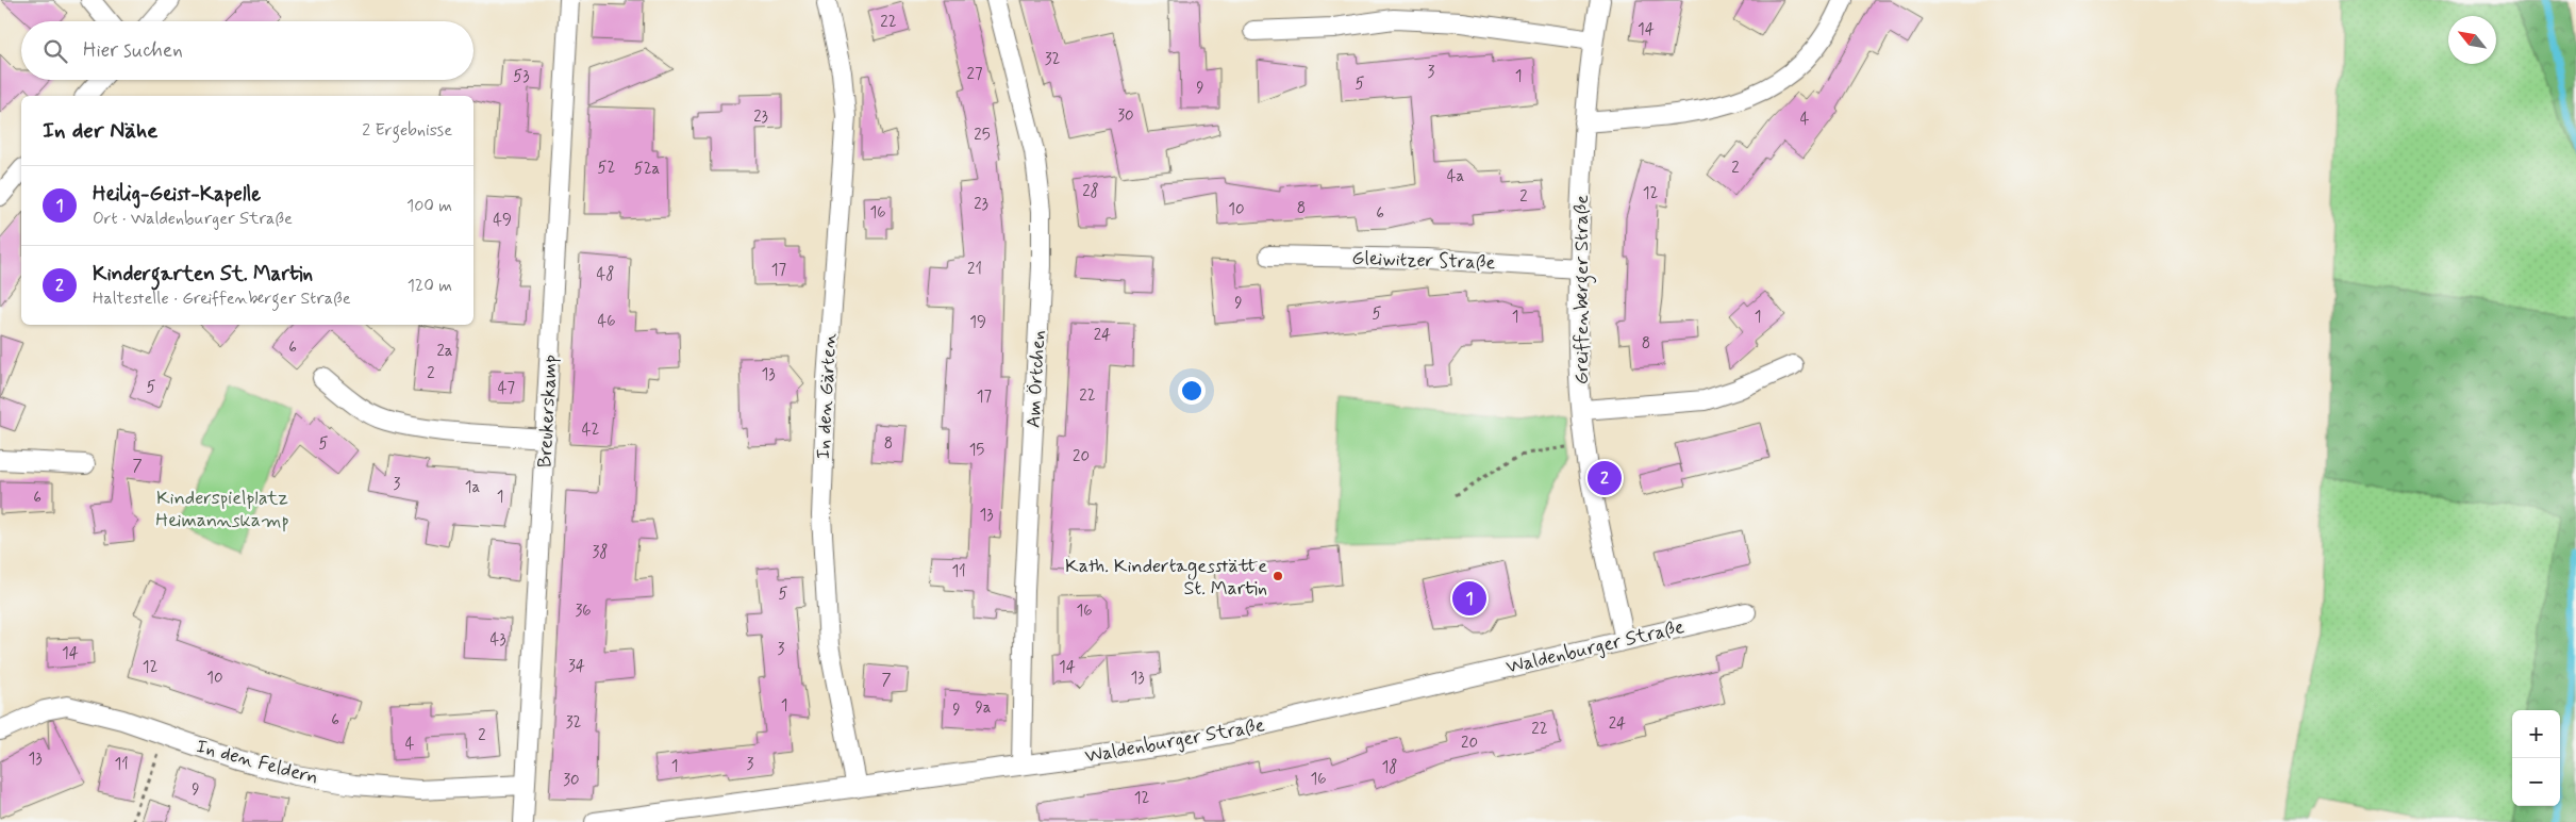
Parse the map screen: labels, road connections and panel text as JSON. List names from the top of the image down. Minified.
{"streets":{"street":["Gleiwitzer Straße","Greiffenberger Straße","Am Örtchen","In den Gärten","Breukerskamp","Waldenburger Straße","In den Feldern"]},"crossings":[["Gleiwitzer Straße","Greiffenberger Straße"],["Greiffenberger Straße","Waldenburger Straße"],["Am Örtchen","Waldenburger Straße"],["In den Gärten","Waldenburger Straße"],["Breukerskamp","In den Feldern"]],"parks":["Kinderspielplatz Heimannskamp"],"places":["Kath. Kindertagesstätte St. Martin"],"house_numbers":["22","14","32","3","27","53","1","5","9","30","23","4","25","52","2","52a","4a","28","12","2","23","8","10","16","6","49","21","17","48","9","5","1","1","46","19","24","8","6","2a","2","13","5","47","22","17","42","5","8","15","20","7","3","1a","1","6","13","38","11","5","36","16","43","3","14","34","12","14","10","13","7","1","9a","9","6","32","24","22","2","20","4","13","11","3","1","18","16","30","9","12"],"north":"top left","page":{"search":"Hier suchen","heading":["In der Nähe","2 Ergebnisse"],"list":[{"mark":"1","name":"Heilig-Geist-Kapelle","note":"Ort · Waldenburger Straße","value":"100 m"},{"mark":"2","name":"Kindergarten St. Martin","note":"Haltestelle · Greiffenberger Straße","value":"120 m"}],"pins":["2","1"],"map_buttons":["+","−"]}}
